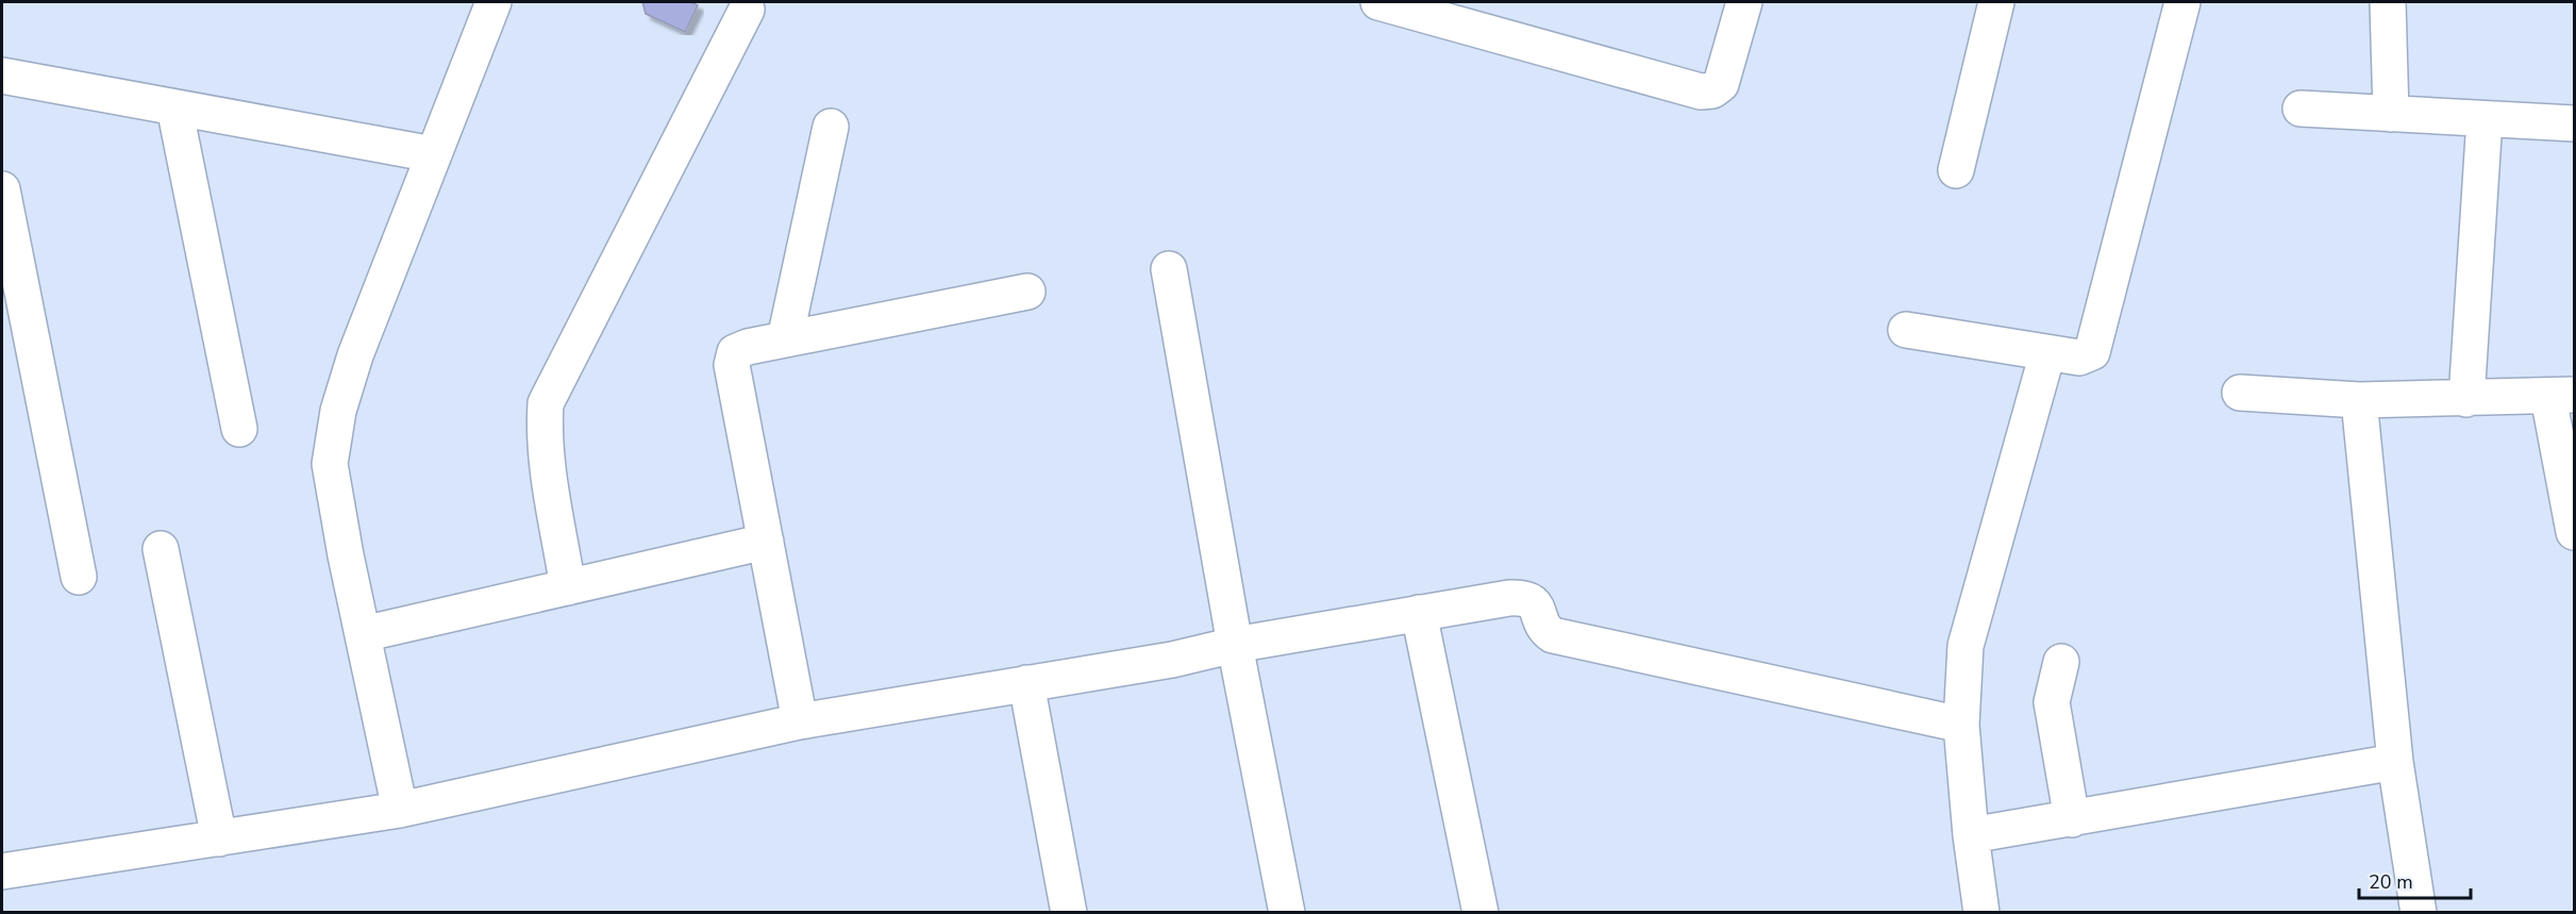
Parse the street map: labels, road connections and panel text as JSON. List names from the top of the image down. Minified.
{"scale_bar":"20 m"}
